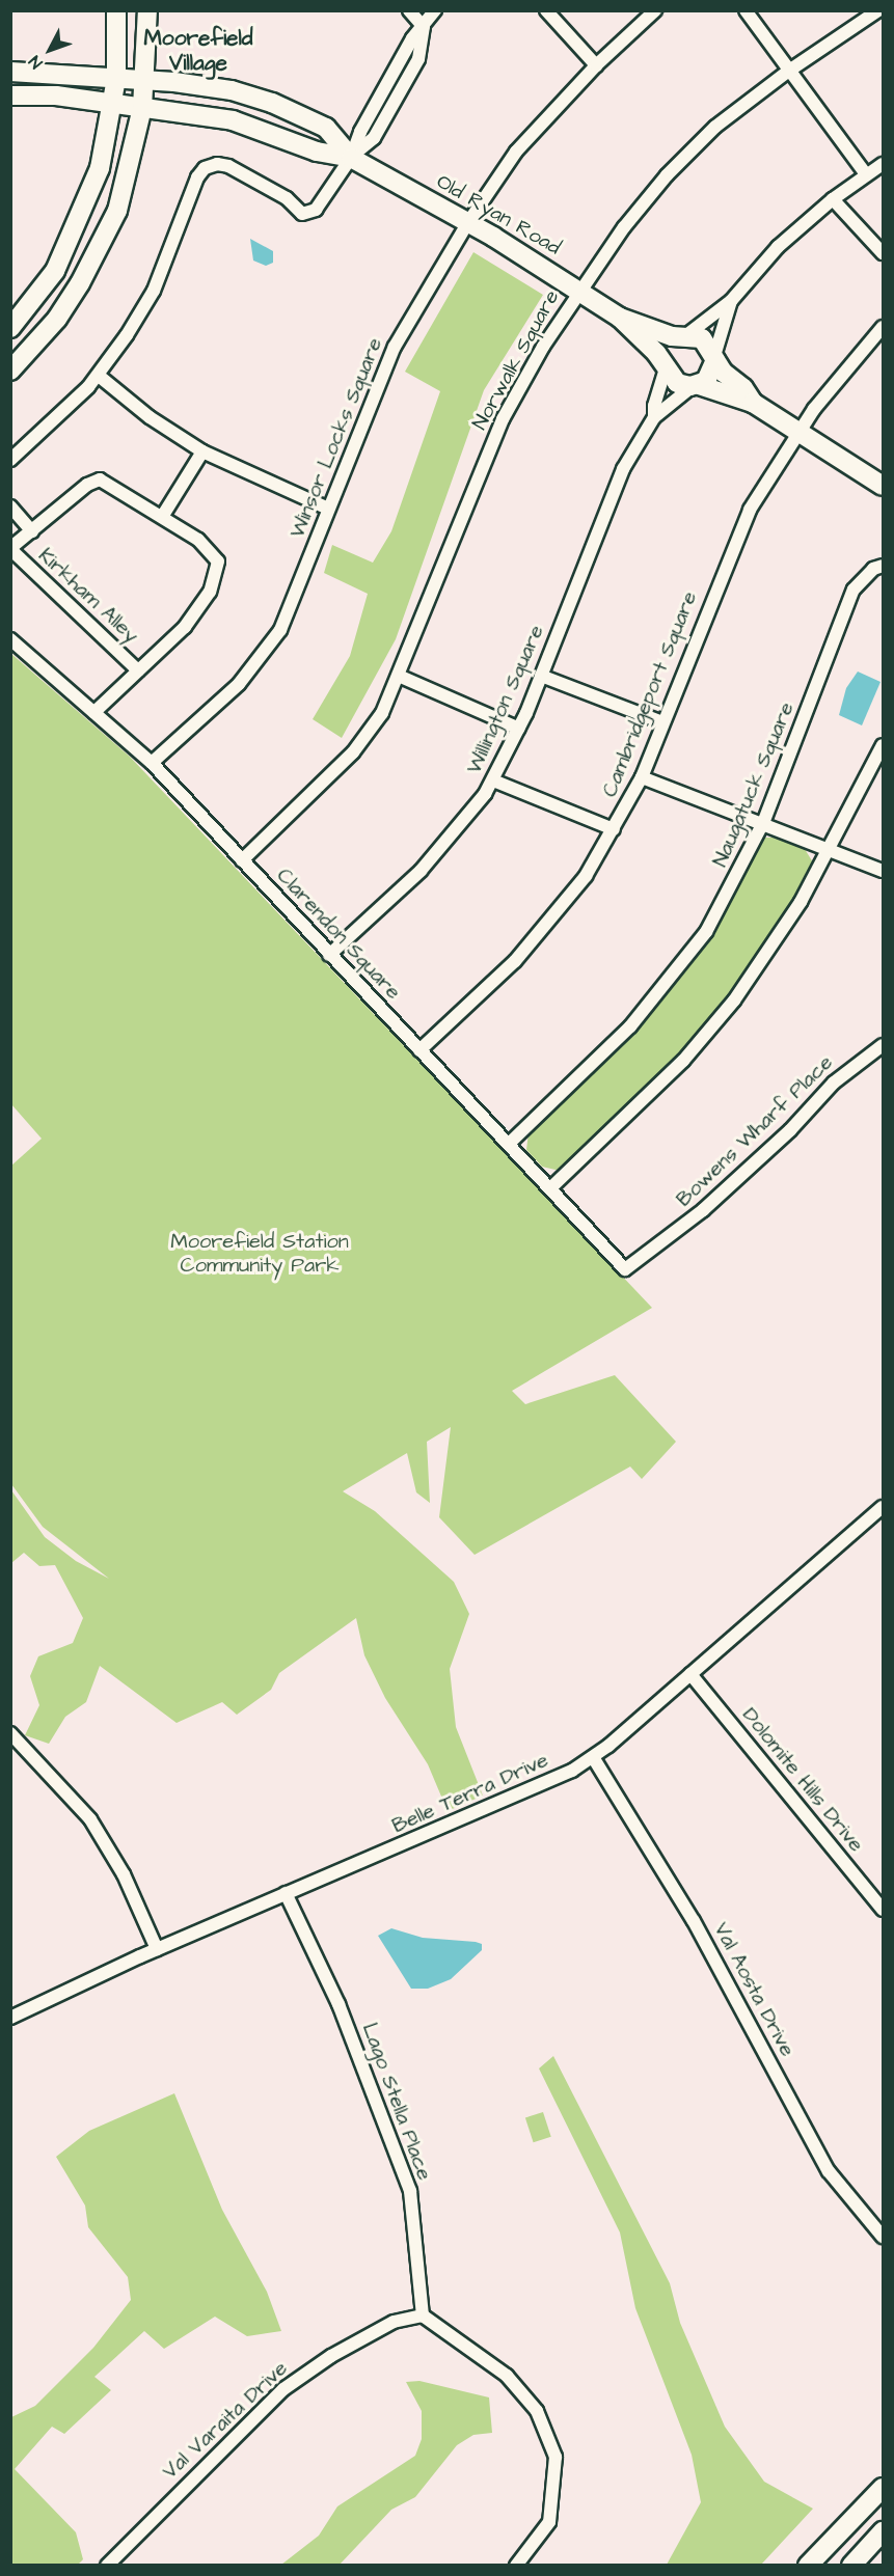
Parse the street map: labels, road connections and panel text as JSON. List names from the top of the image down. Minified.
{"streets":{"street":["Old Ryan Road","Norwalk Square","Winsor Locks Square","Kirkham Alley","Cambridgeport Square","Willington Square","Naugatuck Square","Clarendon Square","Bowens Wharf Place","Dolomite Hills Drive","Belle Terra Drive","Val Aosta Drive","Lago Stella Place","Val Varaita Drive"]},"crossings":[["Old Ryan Road","Norwalk Square"],["Old Ryan Road","Winsor Locks Square"],["Old Ryan Road","Cambridgeport Square"],["Old Ryan Road","Willington Square"],["Norwalk Square","Clarendon Square"],["Winsor Locks Square","Clarendon Square"],["Cambridgeport Square","Clarendon Square"],["Willington Square","Clarendon Square"],["Naugatuck Square","Clarendon Square"],["Clarendon Square","Bowens Wharf Place"],["Dolomite Hills Drive","Belle Terra Drive"],["Belle Terra Drive","Val Aosta Drive"],["Belle Terra Drive","Lago Stella Place"],["Lago Stella Place","Val Varaita Drive"]],"districts":["Moorefield Village"],"parks":["Moorefield Station Community Park"],"north":"bottom left"}
